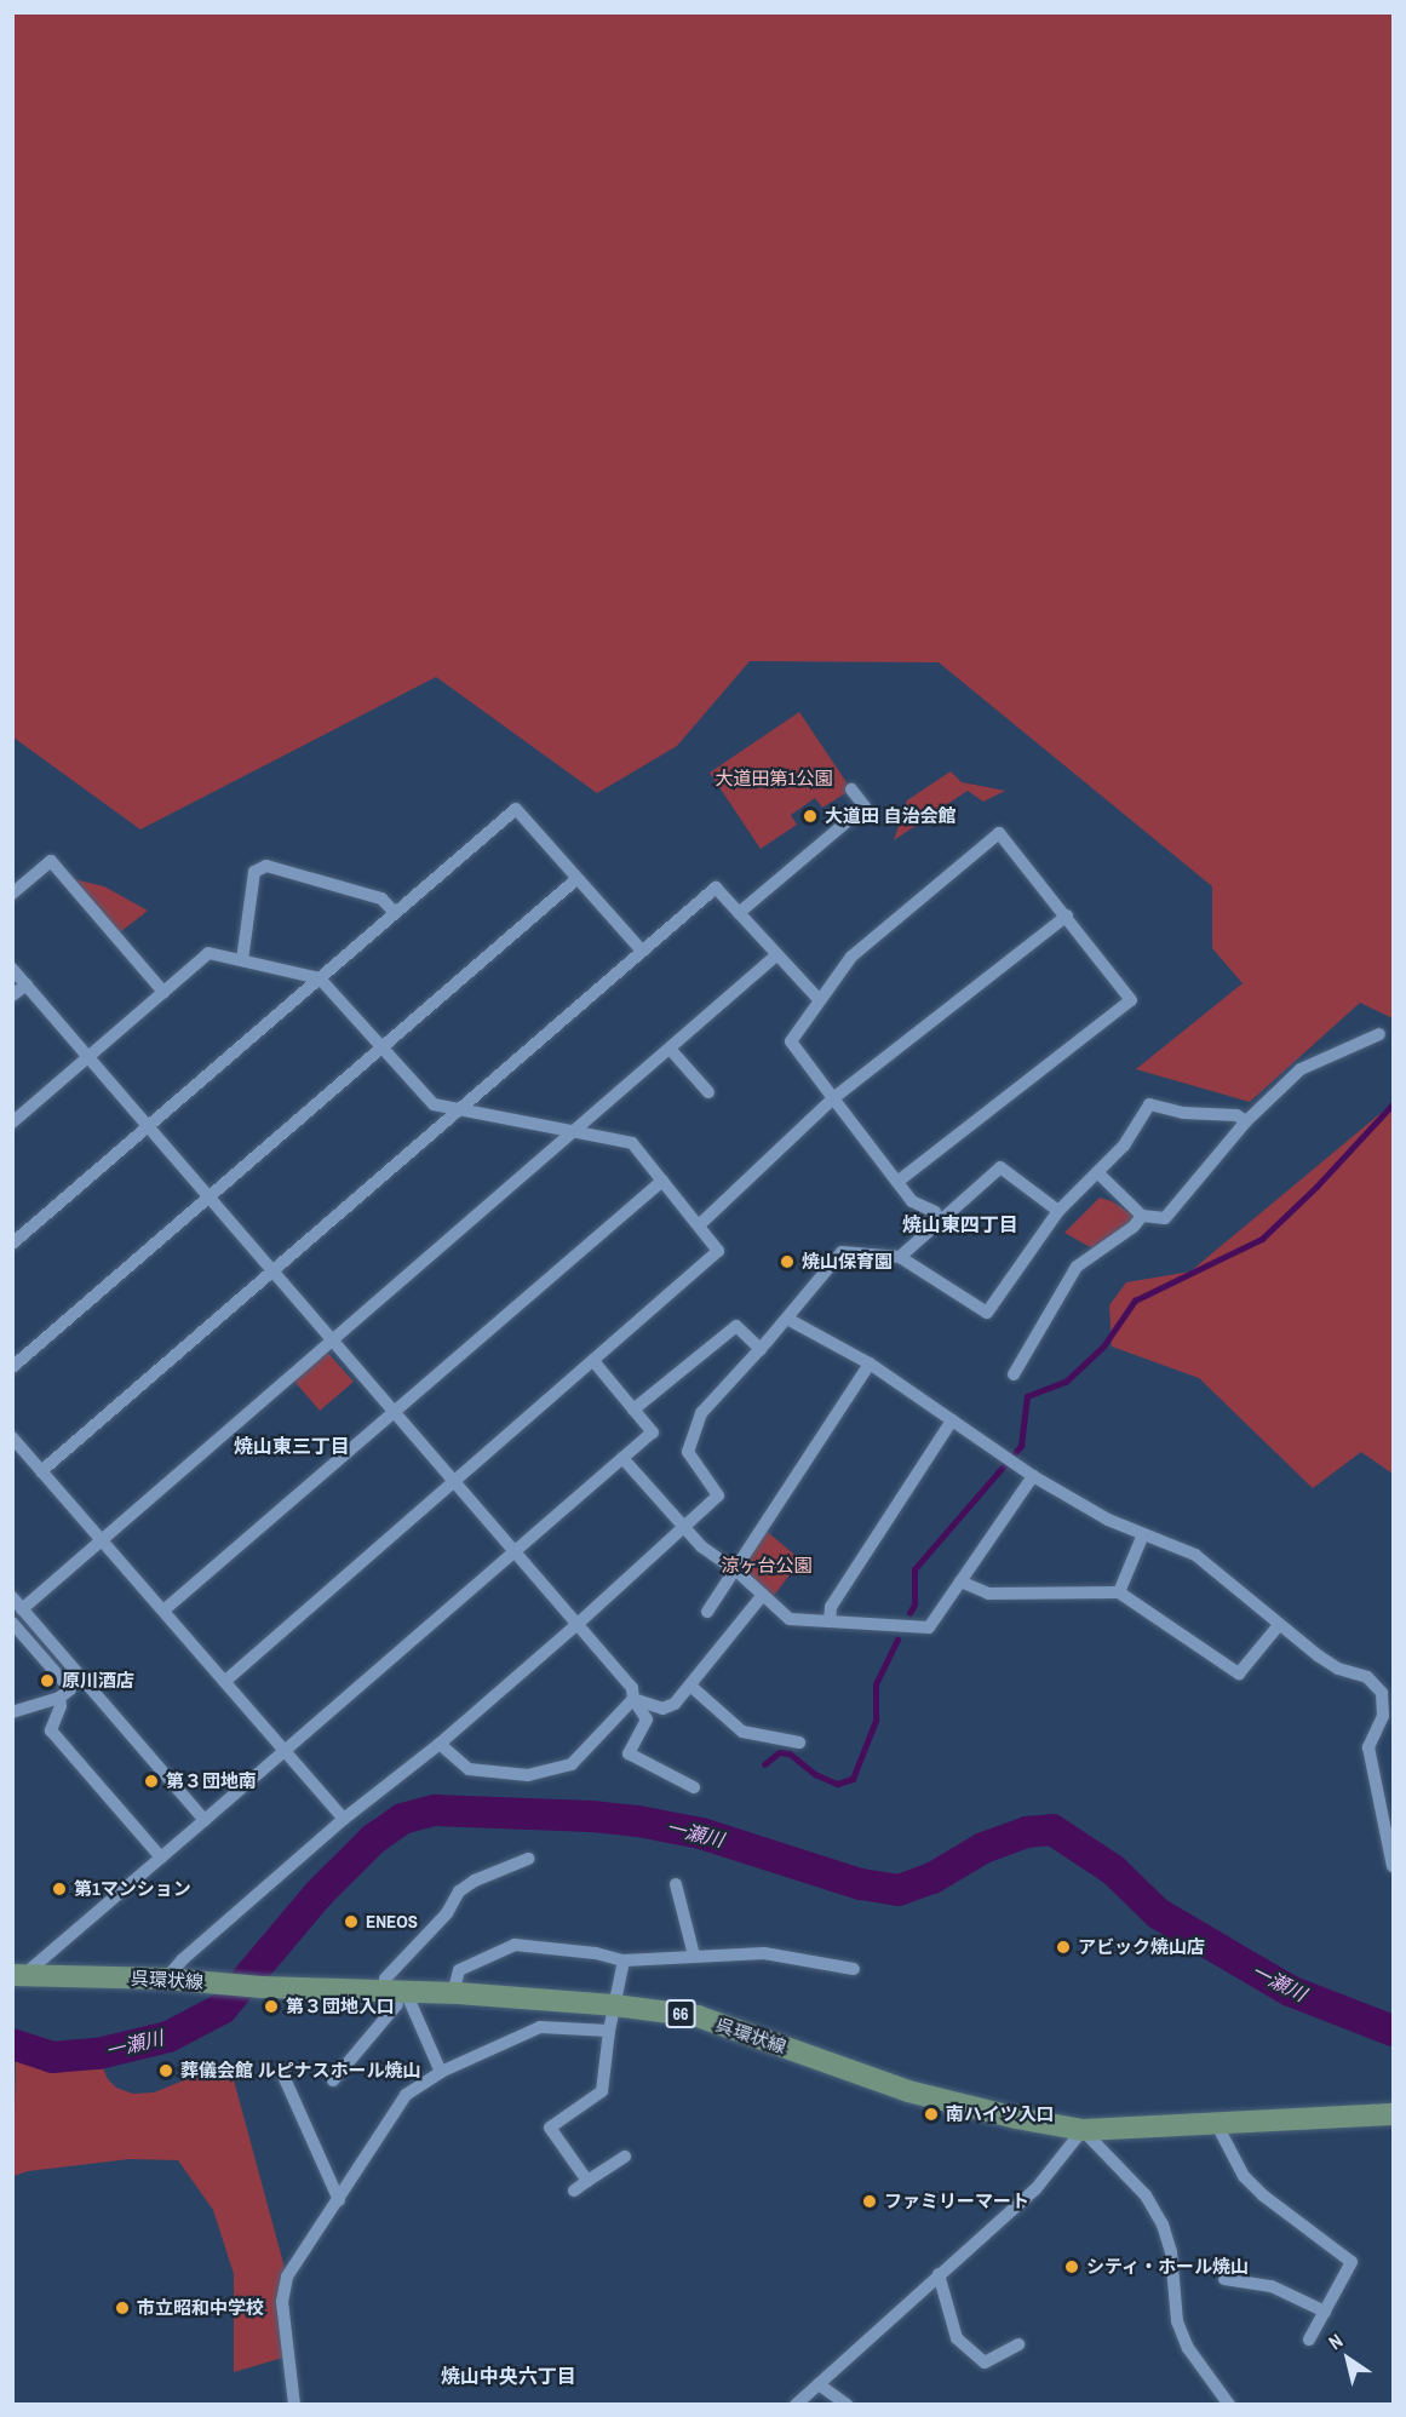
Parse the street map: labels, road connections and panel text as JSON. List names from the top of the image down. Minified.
{"streets":{"main road":["呉環状線","66"]},"districts":["焼山東四丁目","焼山東三丁目","焼山中央六丁目"],"water":["一瀬川"],"parks":["大道田第1公園","涼ヶ台公園"],"places":["大道田 自治会館","焼山保育園","原川酒店","第３団地南","第1マンション","ENEOS","アビック焼山店","第３団地入口","葬儀会館 ルピナスホール焼山","南ハイツ入口","ファミリーマート","シティ・ホール焼山","市立昭和中学校"],"north":"top left"}
